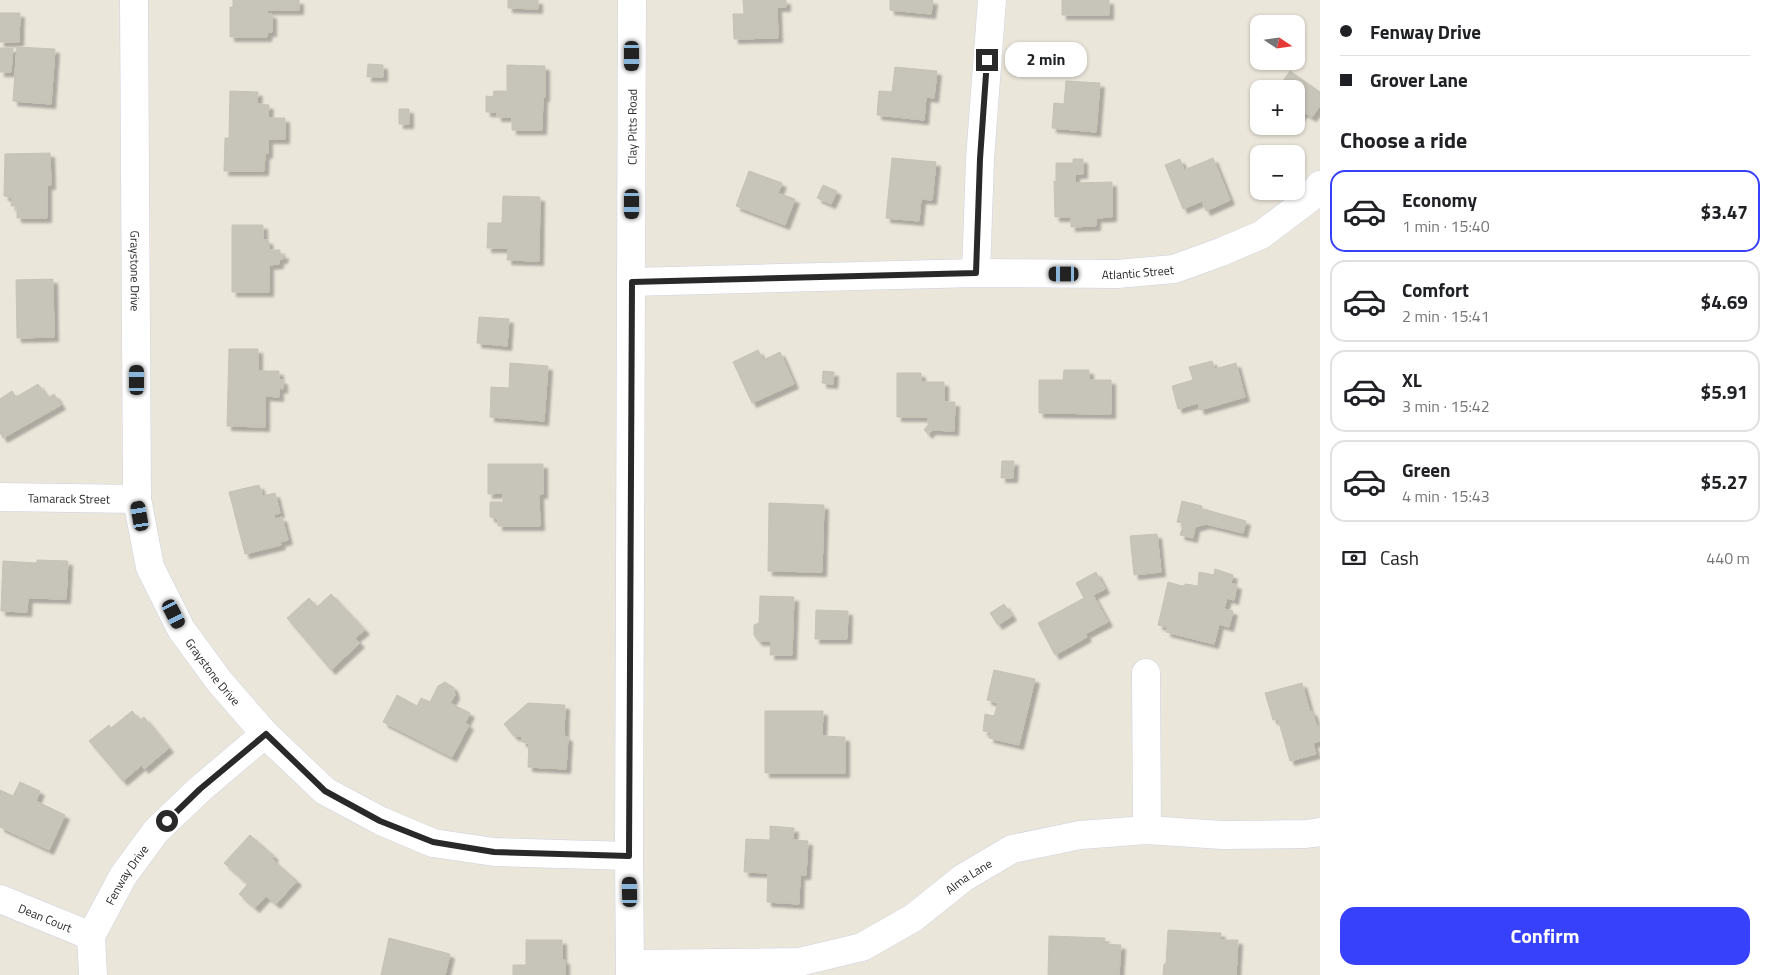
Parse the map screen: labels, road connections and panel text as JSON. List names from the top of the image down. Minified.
{"streets":{"street":["Clay Pitts Road","Graystone Drive","Atlantic Street","Tamarack Street","Fenway Drive","Alma Lane","Dean Court"]},"crossings":[["Clay Pitts Road","Graystone Drive"],["Clay Pitts Road","Atlantic Street"],["Clay Pitts Road","Alma Lane"],["Graystone Drive","Tamarack Street"],["Graystone Drive","Fenway Drive"],["Fenway Drive","Dean Court"]],"north":"right","page":{"banner":["Fenway Drive","Grover Lane"],"map_buttons":["+","−"],"bubble":"2 min","heading":"Choose a ride","list":[{"name":"Economy","note":"1 min · 15:40","value":"$3.47"},{"name":"Comfort","note":"2 min · 15:41","value":"$4.69"},{"name":"XL","note":"3 min · 15:42","value":"$5.91"},{"name":"Green","note":"4 min · 15:43","value":"$5.27"}],"pay":["Cash","440 m"],"buttons":"Confirm"}}
